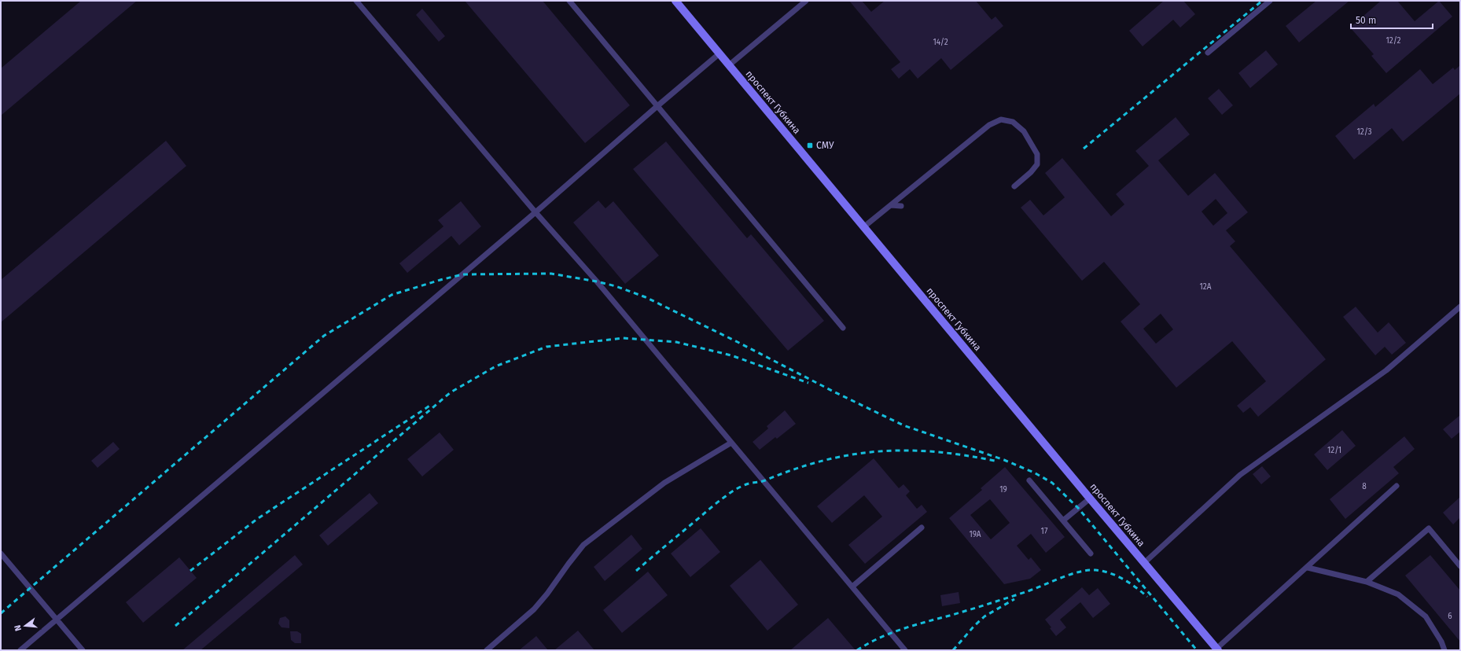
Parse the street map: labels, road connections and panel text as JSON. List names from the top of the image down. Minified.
{"streets":{"main road":["проспект Губкина"]},"places":{"transit":["СМУ"]},"house_numbers":["12/2","14/2","12/3","12А","12/1","8","19","17","19А","6"],"scale_bar":"50 m","north":"left"}
